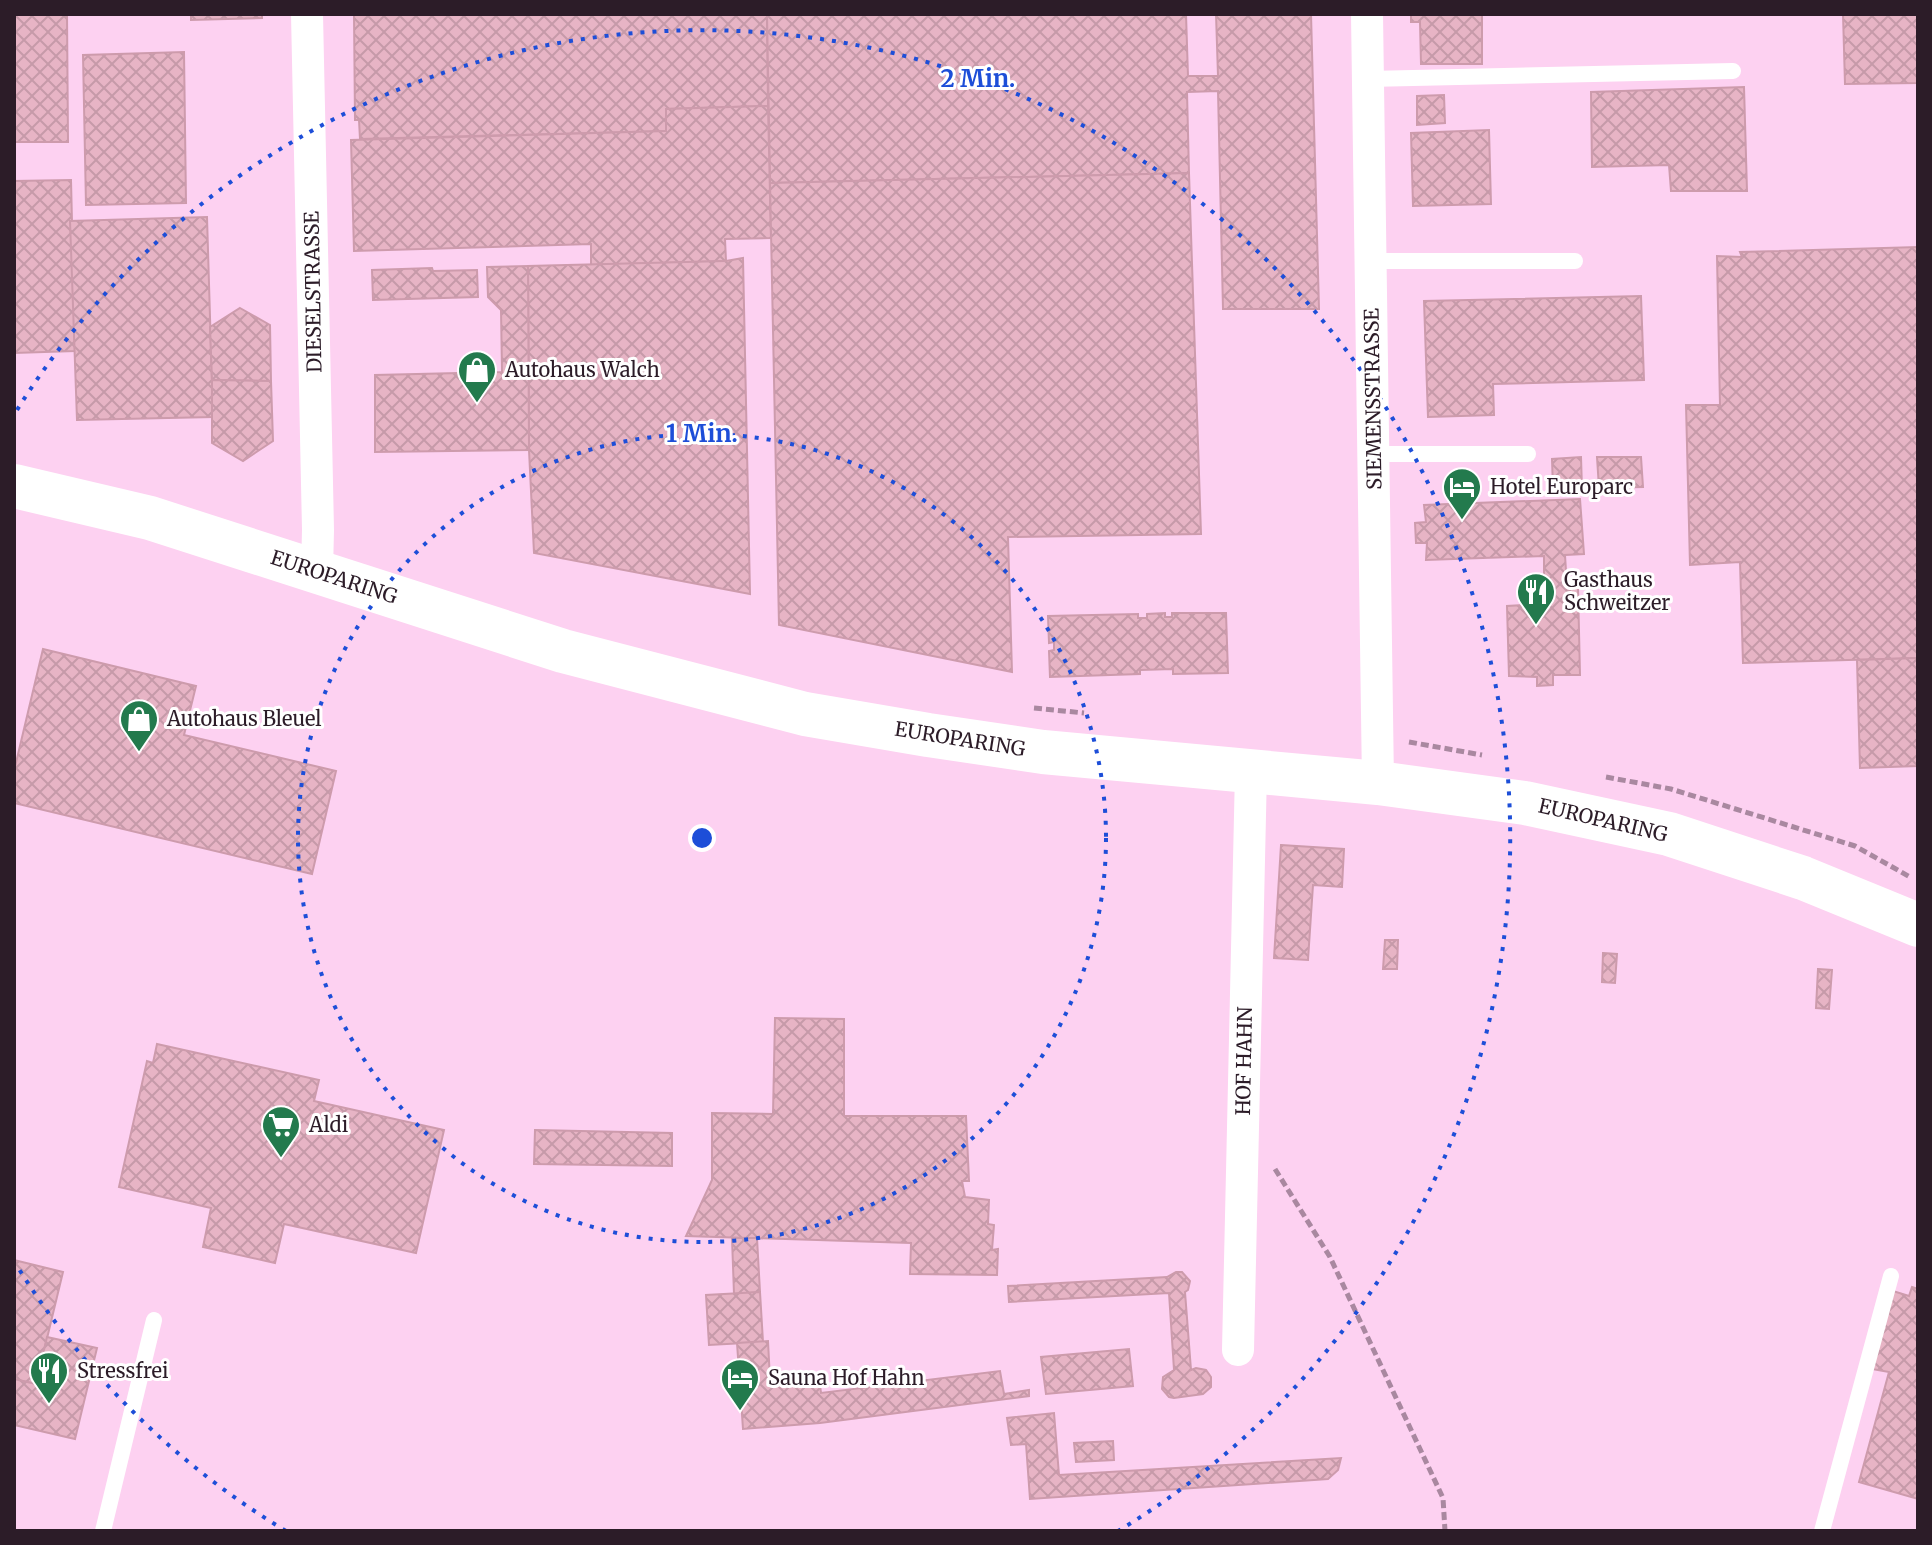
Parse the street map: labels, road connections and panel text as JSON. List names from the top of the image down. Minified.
{"streets":{"street":["DIESELSTRASSE","SIEMENSSTRASSE","EUROPARING","HOF HAHN"]},"crossings":[["DIESELSTRASSE","EUROPARING"],["SIEMENSSTRASSE","EUROPARING"],["EUROPARING","HOF HAHN"]],"places":{"shop":["Autohaus Walch","Autohaus Bleuel"],"hotel":["Hotel Europarc","Sauna Hof Hahn"],"restaurant":["Gasthaus Schweitzer","Stressfrei"],"supermarket":["Aldi"]},"rings":["2 Min.","1 Min."]}
